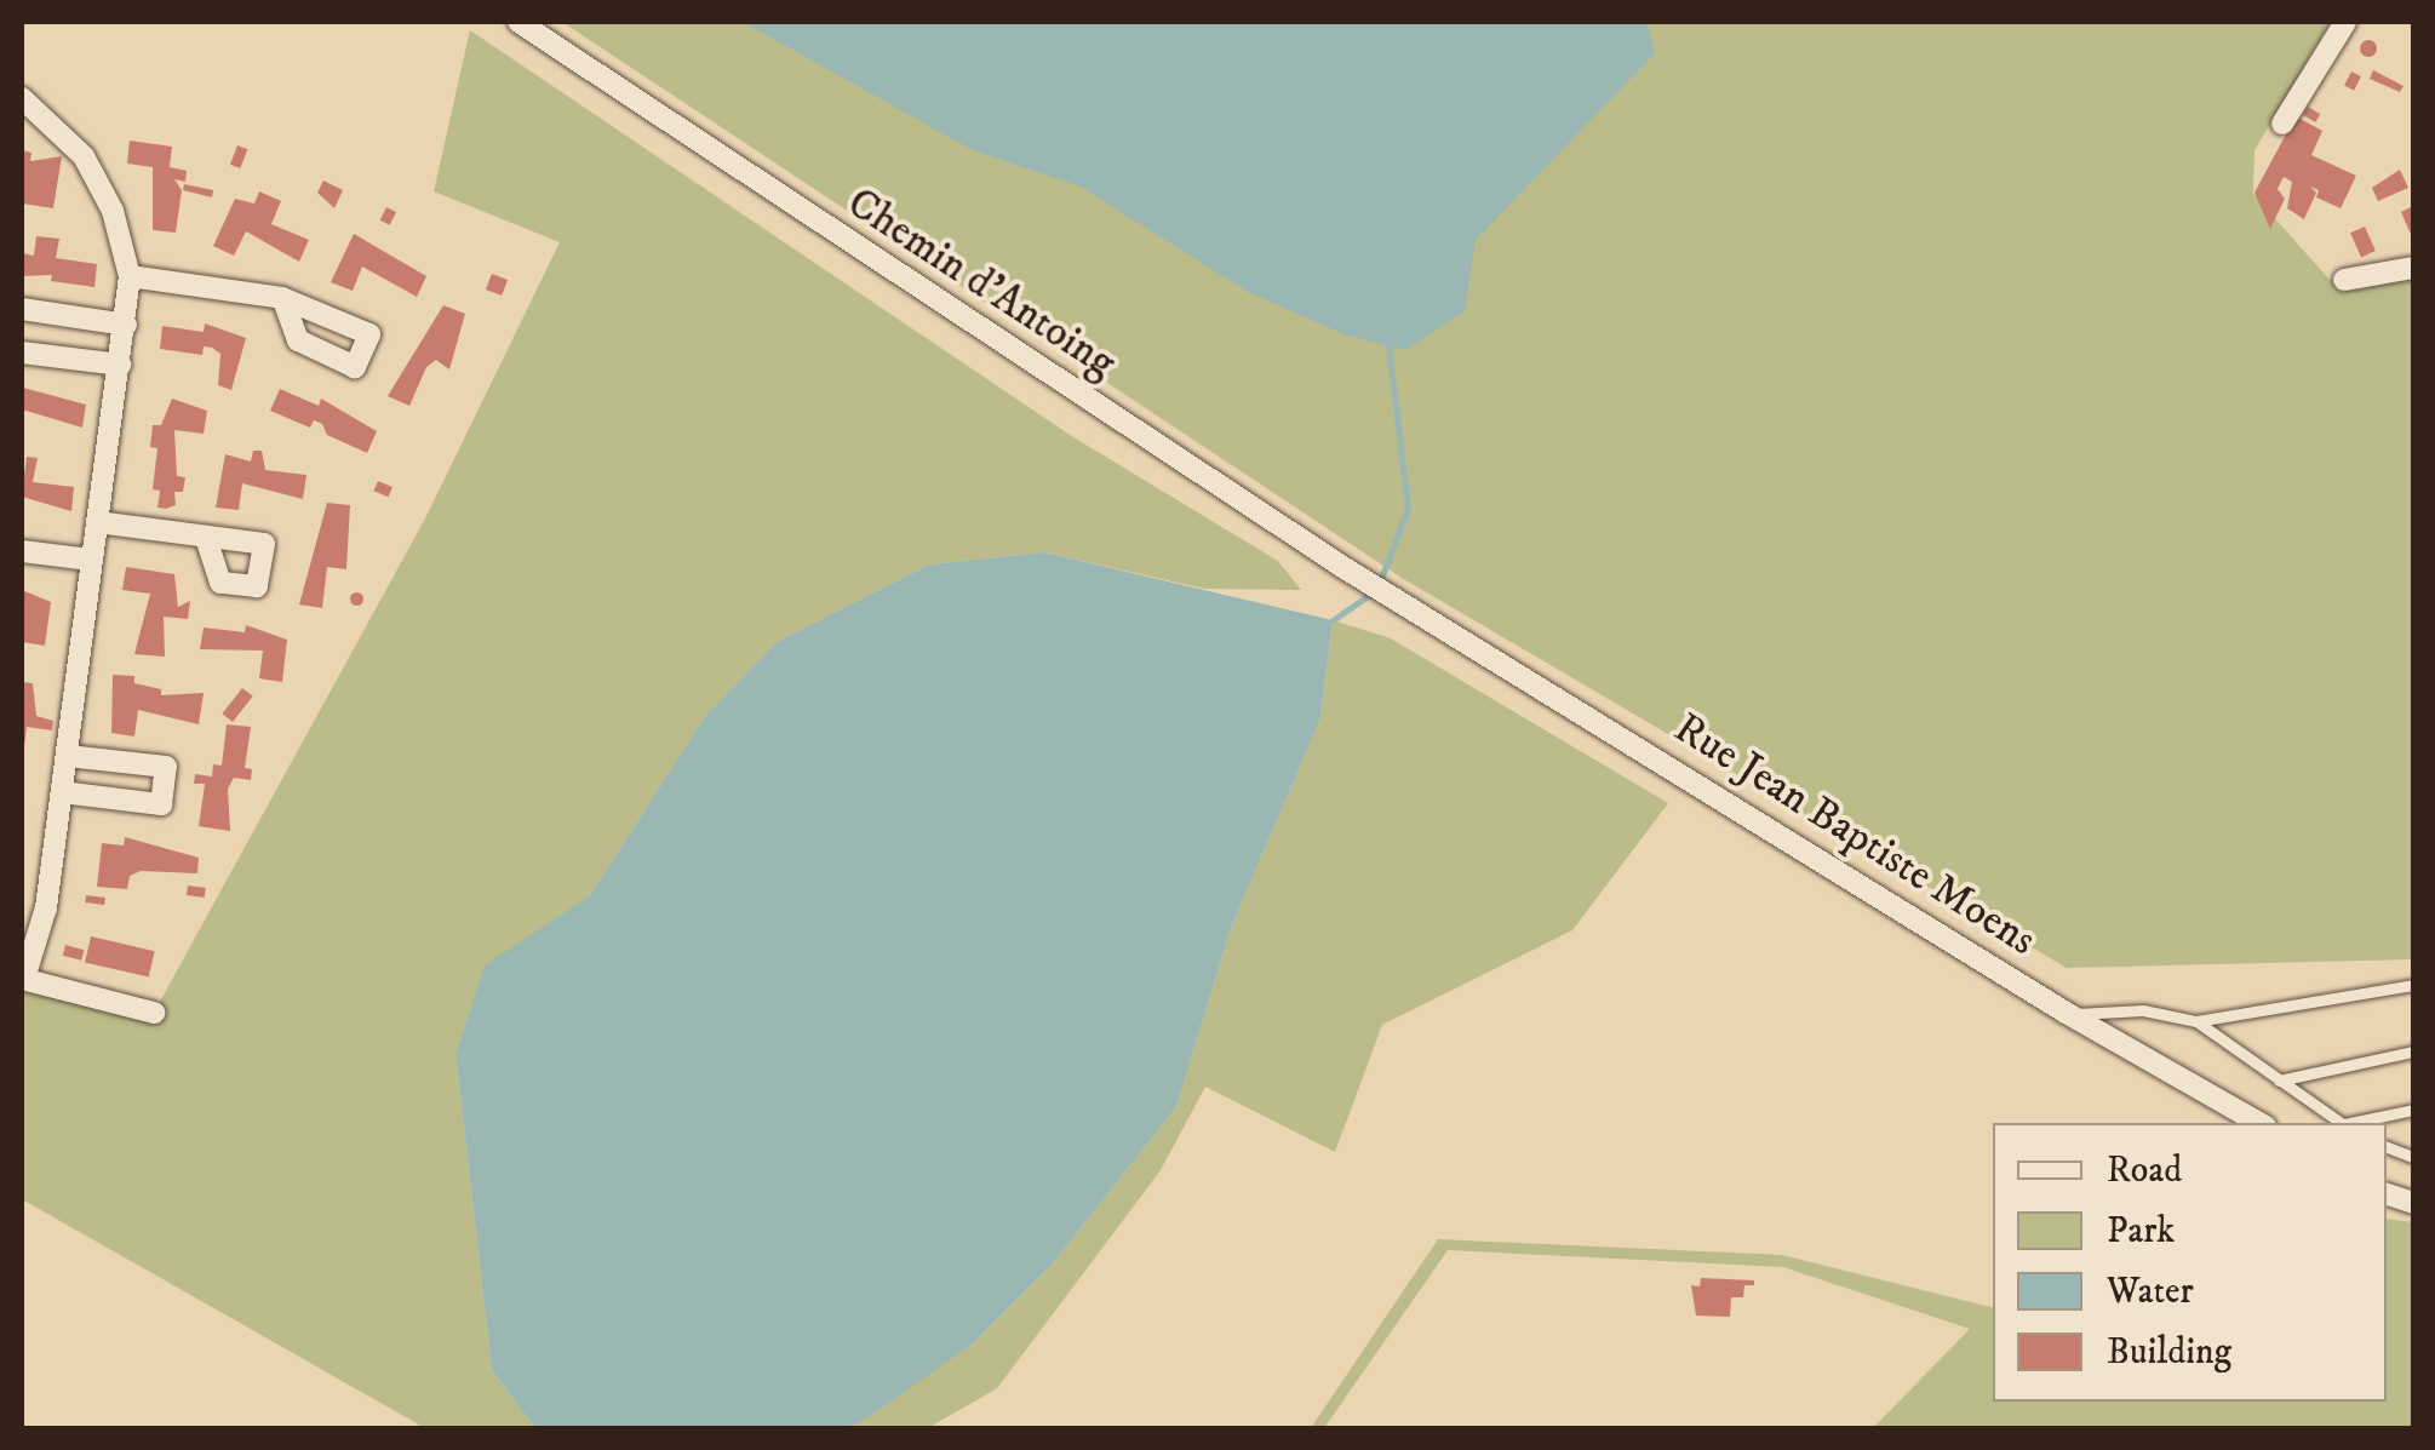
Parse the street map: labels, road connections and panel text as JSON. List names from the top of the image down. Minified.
{"streets":{"street":["Chemin d'Antoing","Rue Jean Baptiste Moens"]},"crossings":[["Chemin d'Antoing","Rue Jean Baptiste Moens"]],"legend":["Road","Park","Water","Building"]}
